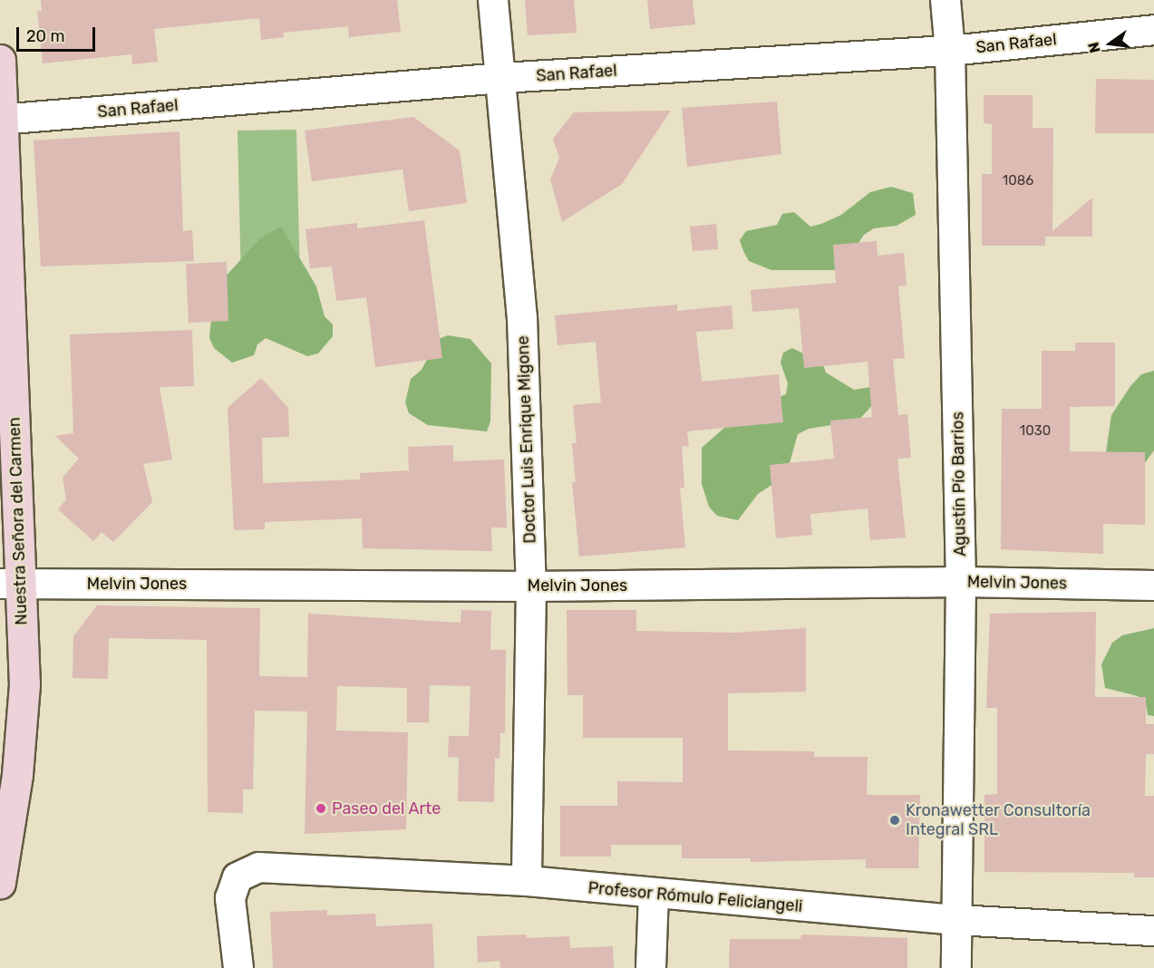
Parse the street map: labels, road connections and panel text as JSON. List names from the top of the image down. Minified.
{"streets":{"street":["San Rafael","Doctor Luis Enrique Migone","Agustín Pío Barrios","Nuestra Señora del Carmen","Melvin Jones","Profesor Rómulo Feliciangeli"]},"crossings":[["San Rafael","Doctor Luis Enrique Migone"],["San Rafael","Agustín Pío Barrios"],["San Rafael","Nuestra Señora del Carmen"],["Doctor Luis Enrique Migone","Melvin Jones"],["Doctor Luis Enrique Migone","Profesor Rómulo Feliciangeli"],["Agustín Pío Barrios","Melvin Jones"],["Agustín Pío Barrios","Profesor Rómulo Feliciangeli"],["Nuestra Señora del Carmen","Melvin Jones"]],"places":["Paseo del Arte","Kronawetter Consultoría Integral SRL"],"house_numbers":["1086","1030"],"scale_bar":"20 m","north":"left"}
